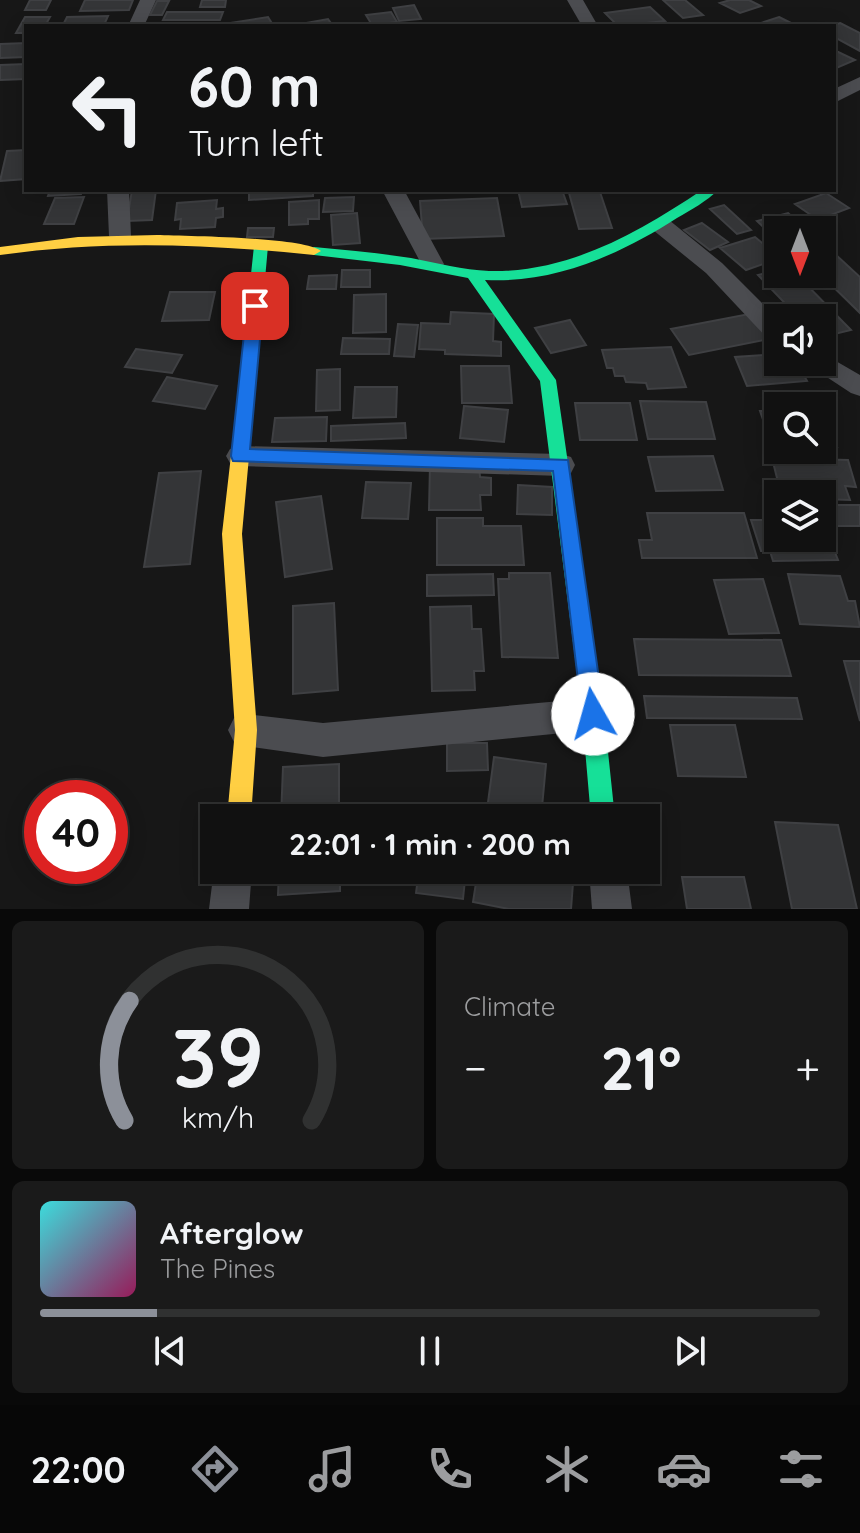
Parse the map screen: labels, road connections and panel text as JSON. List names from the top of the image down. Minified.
{"north":"bottom","page":{"turn":["60 m","Turn left"],"limit":"40","trip":"22:01 · 1 min · 200 m","tile":"Climate","heat":["−","21°","+"],"song":["Afterglow","The Pines"],"tabs":"22:00","gauge":["39","km/h"]}}
